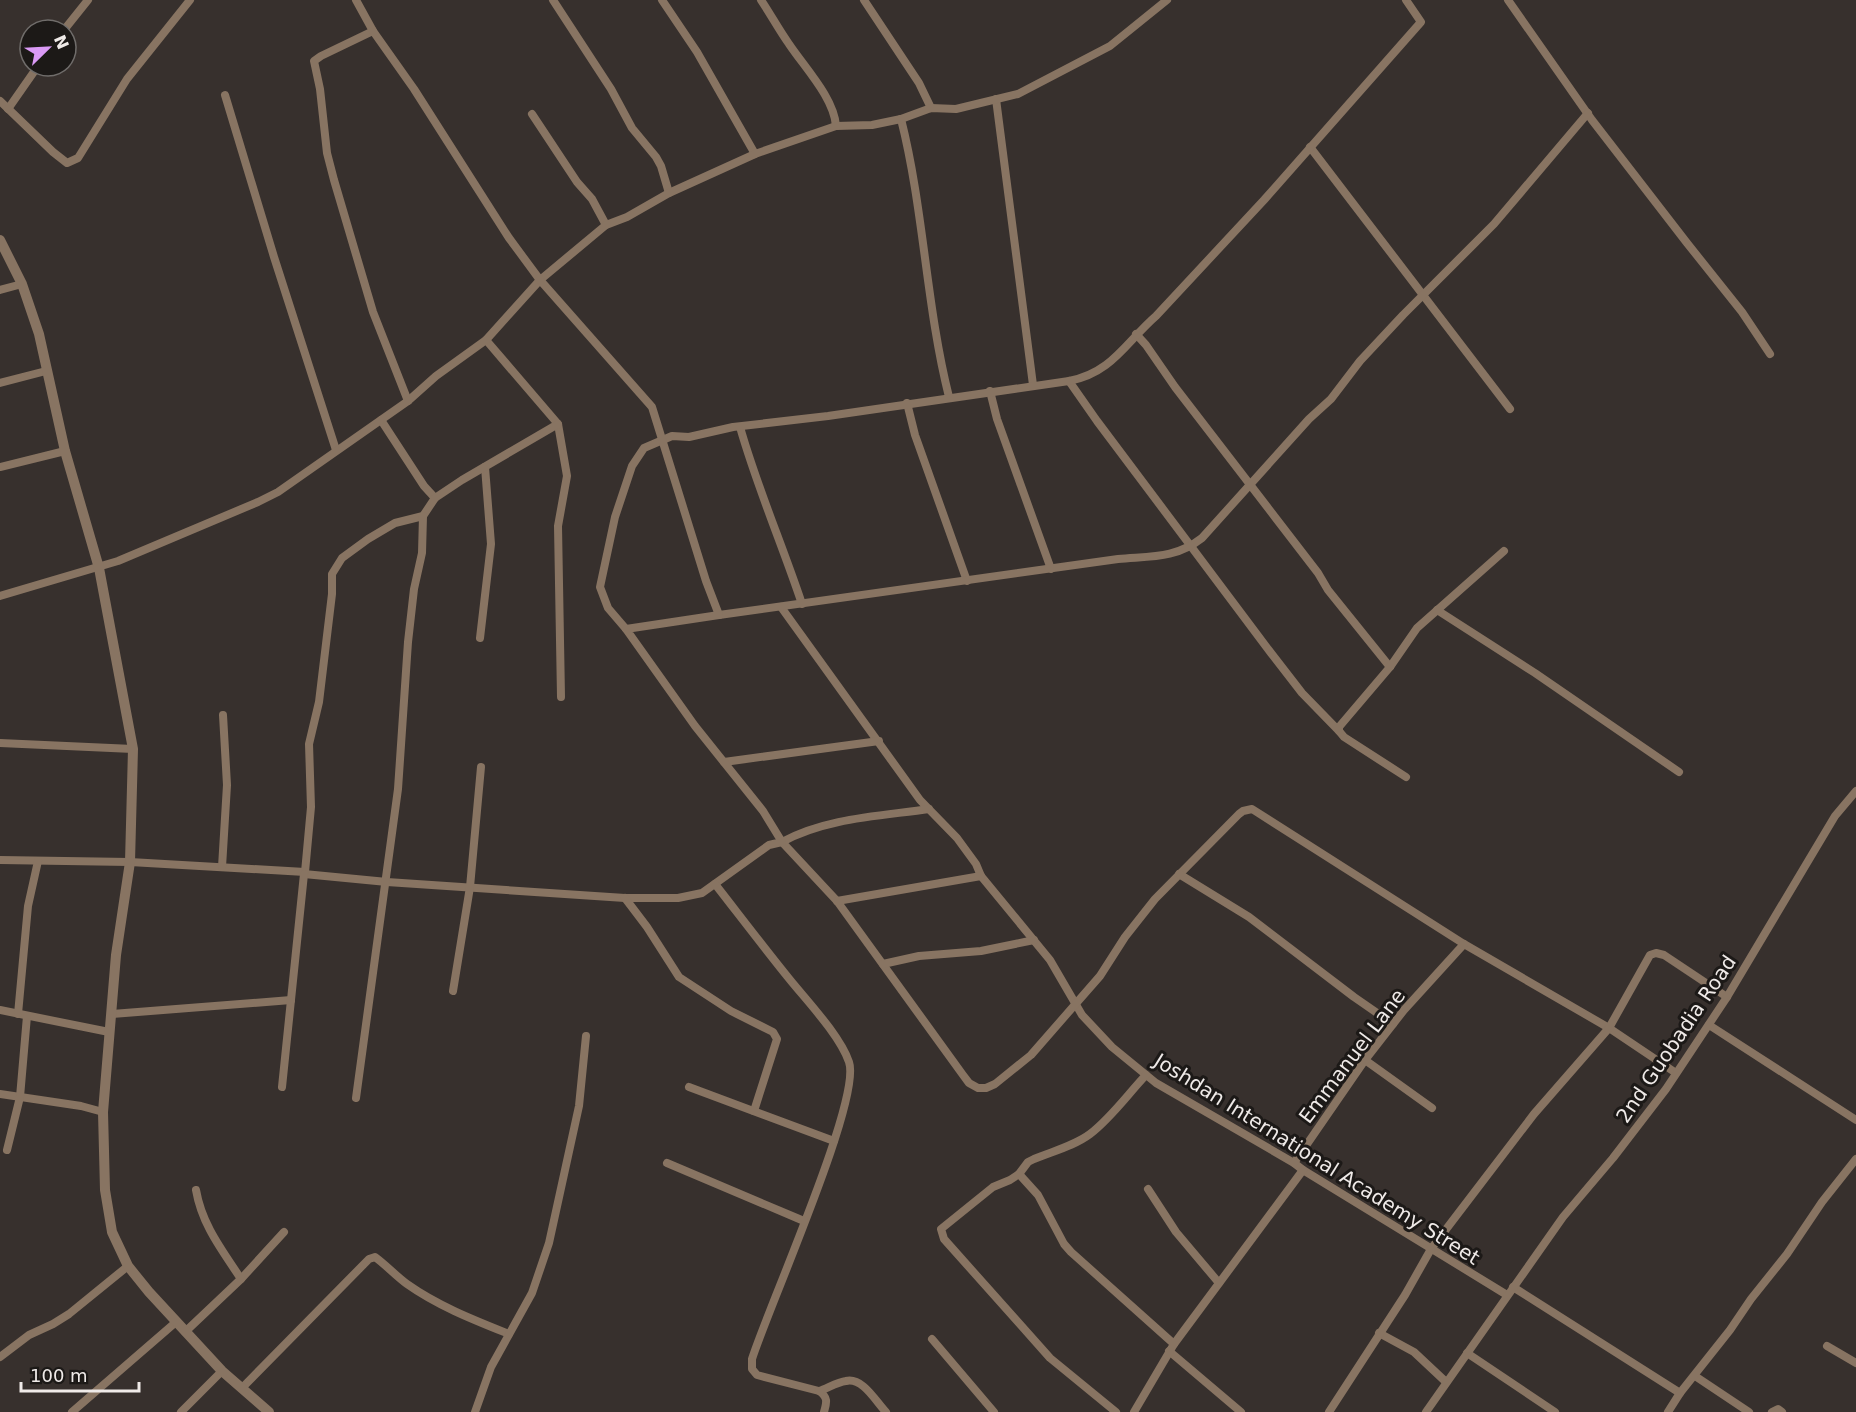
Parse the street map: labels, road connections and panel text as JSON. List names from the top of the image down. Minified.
{"streets":{"street":["2nd Guobadia Road","Emmanuel Lane","Joshdan International Academy Street"]},"crossings":[["2nd Guobadia Road","Joshdan International Academy Street"],["Emmanuel Lane","Joshdan International Academy Street"]],"scale_bar":"100 m","north":"top right"}
